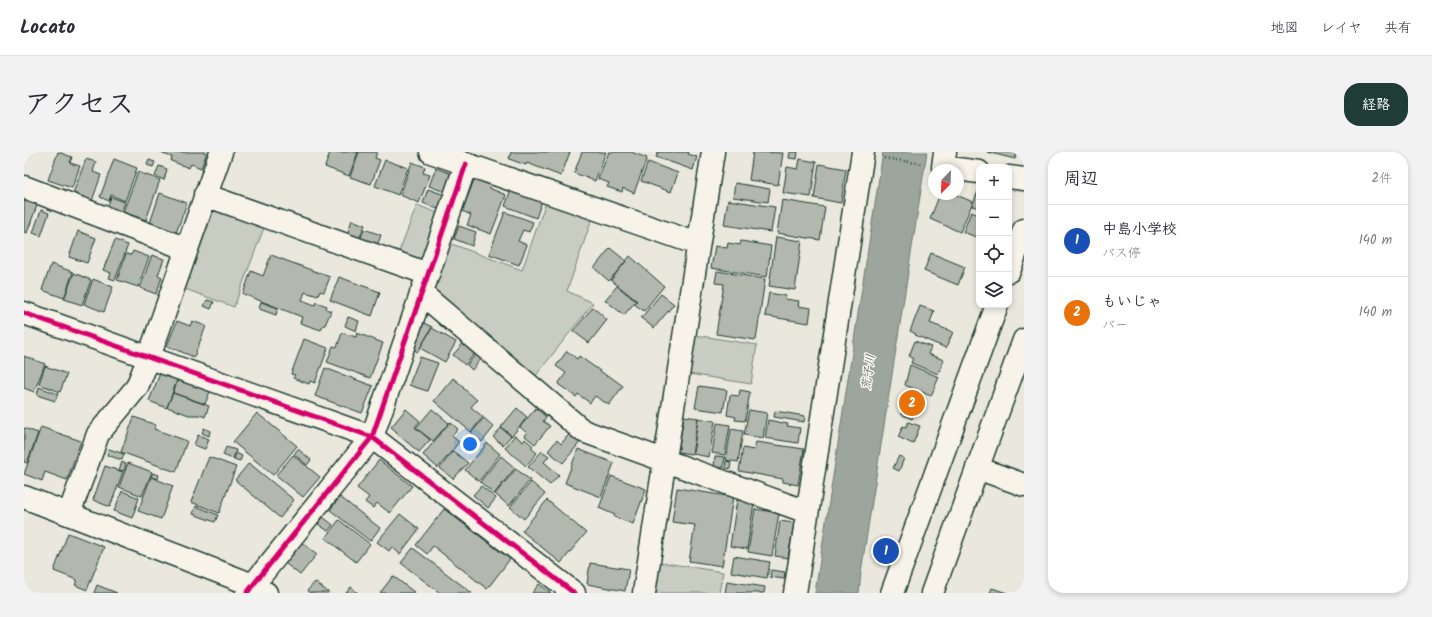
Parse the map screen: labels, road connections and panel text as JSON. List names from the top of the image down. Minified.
{"water":["荒子川"],"north":"bottom left","page":{"header":"Locato","nav":["地図","レイヤ","共有"],"title":"アクセス","buttons":"経路","heading":["周辺","2件"],"map_buttons":["+","−"],"list":[{"mark":"1","name":"中島小学校","note":"バス停","value":"140 m"},{"mark":"2","name":"もいじゃ","note":"バー","value":"140 m"}],"pins":["2","1"]}}
